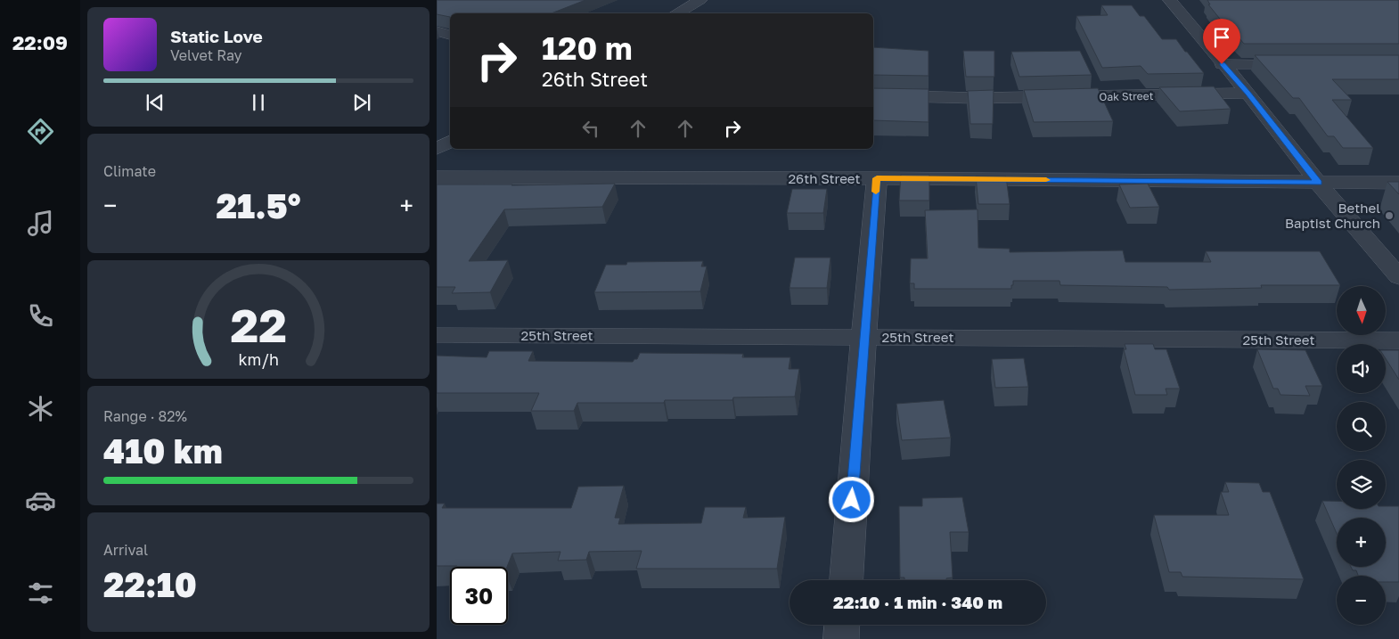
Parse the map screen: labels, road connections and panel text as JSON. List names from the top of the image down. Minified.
{"streets":{"street":["Oak Street","26th Street","25th Street"]},"places":["Bethel Baptist Church"],"north":"bottom","page":{"tabs":"22:09","turn":["120 m","26th Street"],"song":["Static Love","Velvet Ray"],"tile":["Climate",["Range · 82%","410 km"],["Arrival","22:10"]],"heat":["−","21.5°","+"],"map_buttons":["+","−"],"limit":"30","trip":"22:10 · 1 min · 340 m","gauge":["22","km/h"]}}
